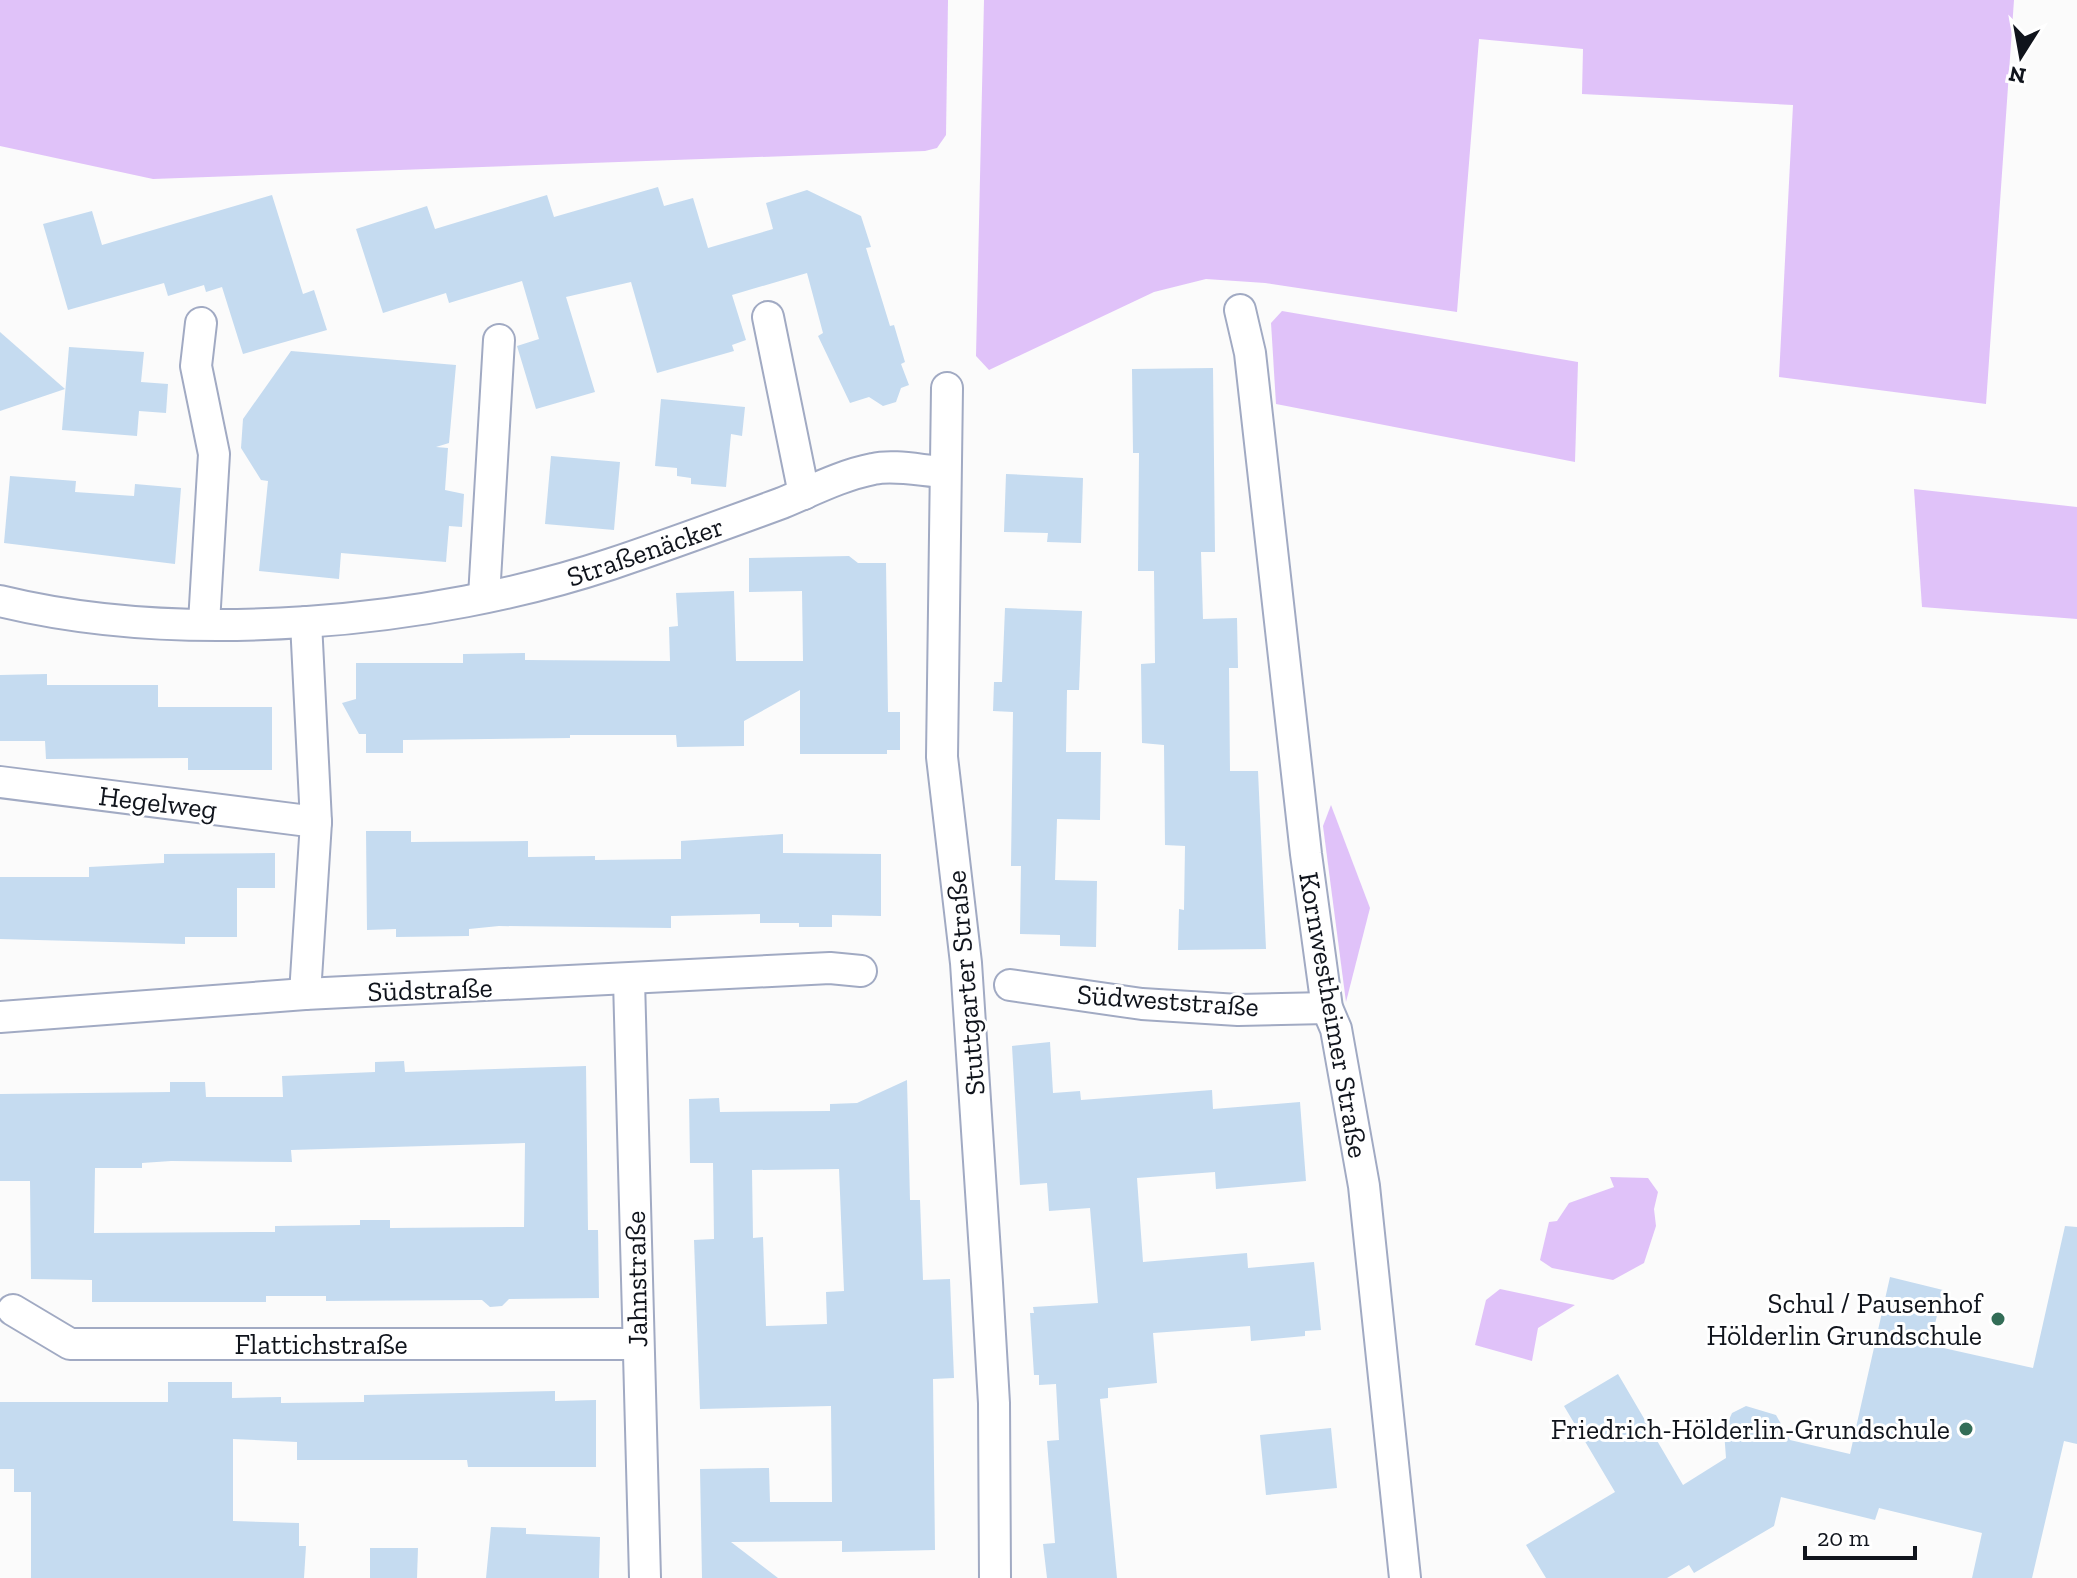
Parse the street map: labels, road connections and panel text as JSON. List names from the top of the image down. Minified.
{"streets":{"street":["Straßenäcker","Hegelweg","Stuttgarter Straße","Südstraße","Südweststraße","Kornwestheimer Straße","Jahnstraße","Flattichstraße"]},"crossings":[["Straßenäcker","Stuttgarter Straße"],["Südstraße","Jahnstraße"],["Südweststraße","Kornwestheimer Straße"],["Jahnstraße","Flattichstraße"]],"places":["Schul / Pausenhof Hölderlin Grundschule","Friedrich-Hölderlin-Grundschule"],"scale_bar":"20 m","north":"bottom"}
